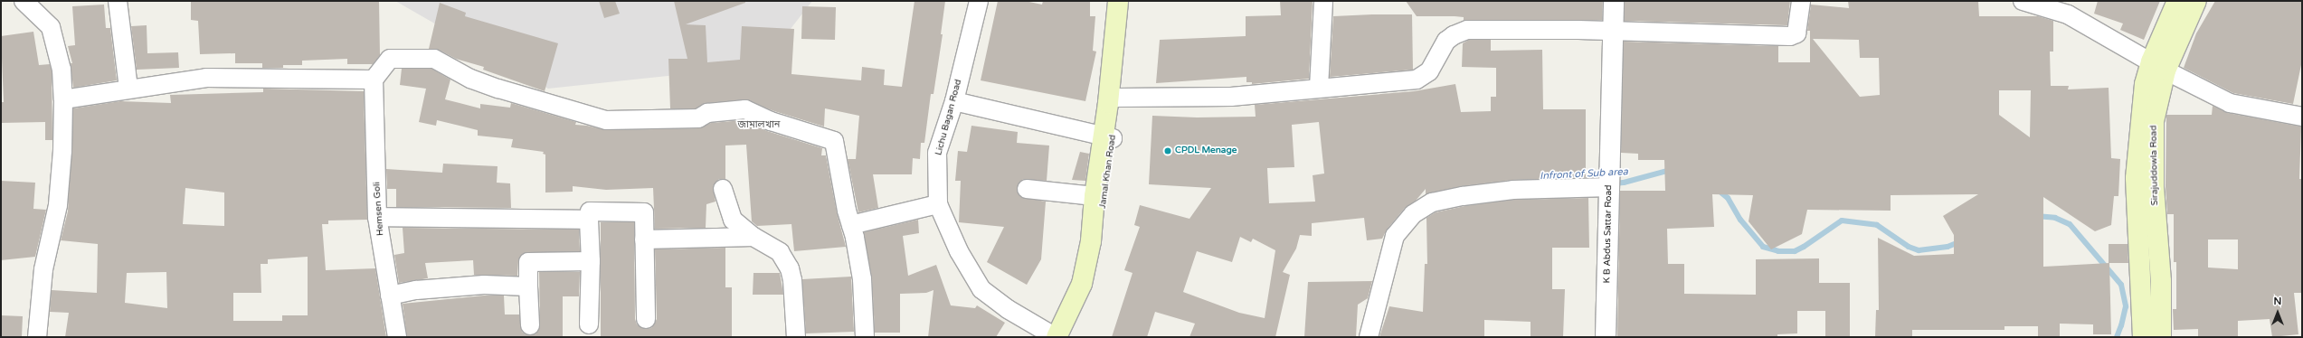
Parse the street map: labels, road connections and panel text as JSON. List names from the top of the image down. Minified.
{"streets":{"main road":["Sirajuddowla Road","Jamal Khan Road"],"street":["Lichu Bagan Road","Hemsen Goli","K B Abdus Sattar Road"]},"districts":["জামালখান"],"water":["Infront of Sub area"],"places":["CPDL Menage"],"north":"top"}
